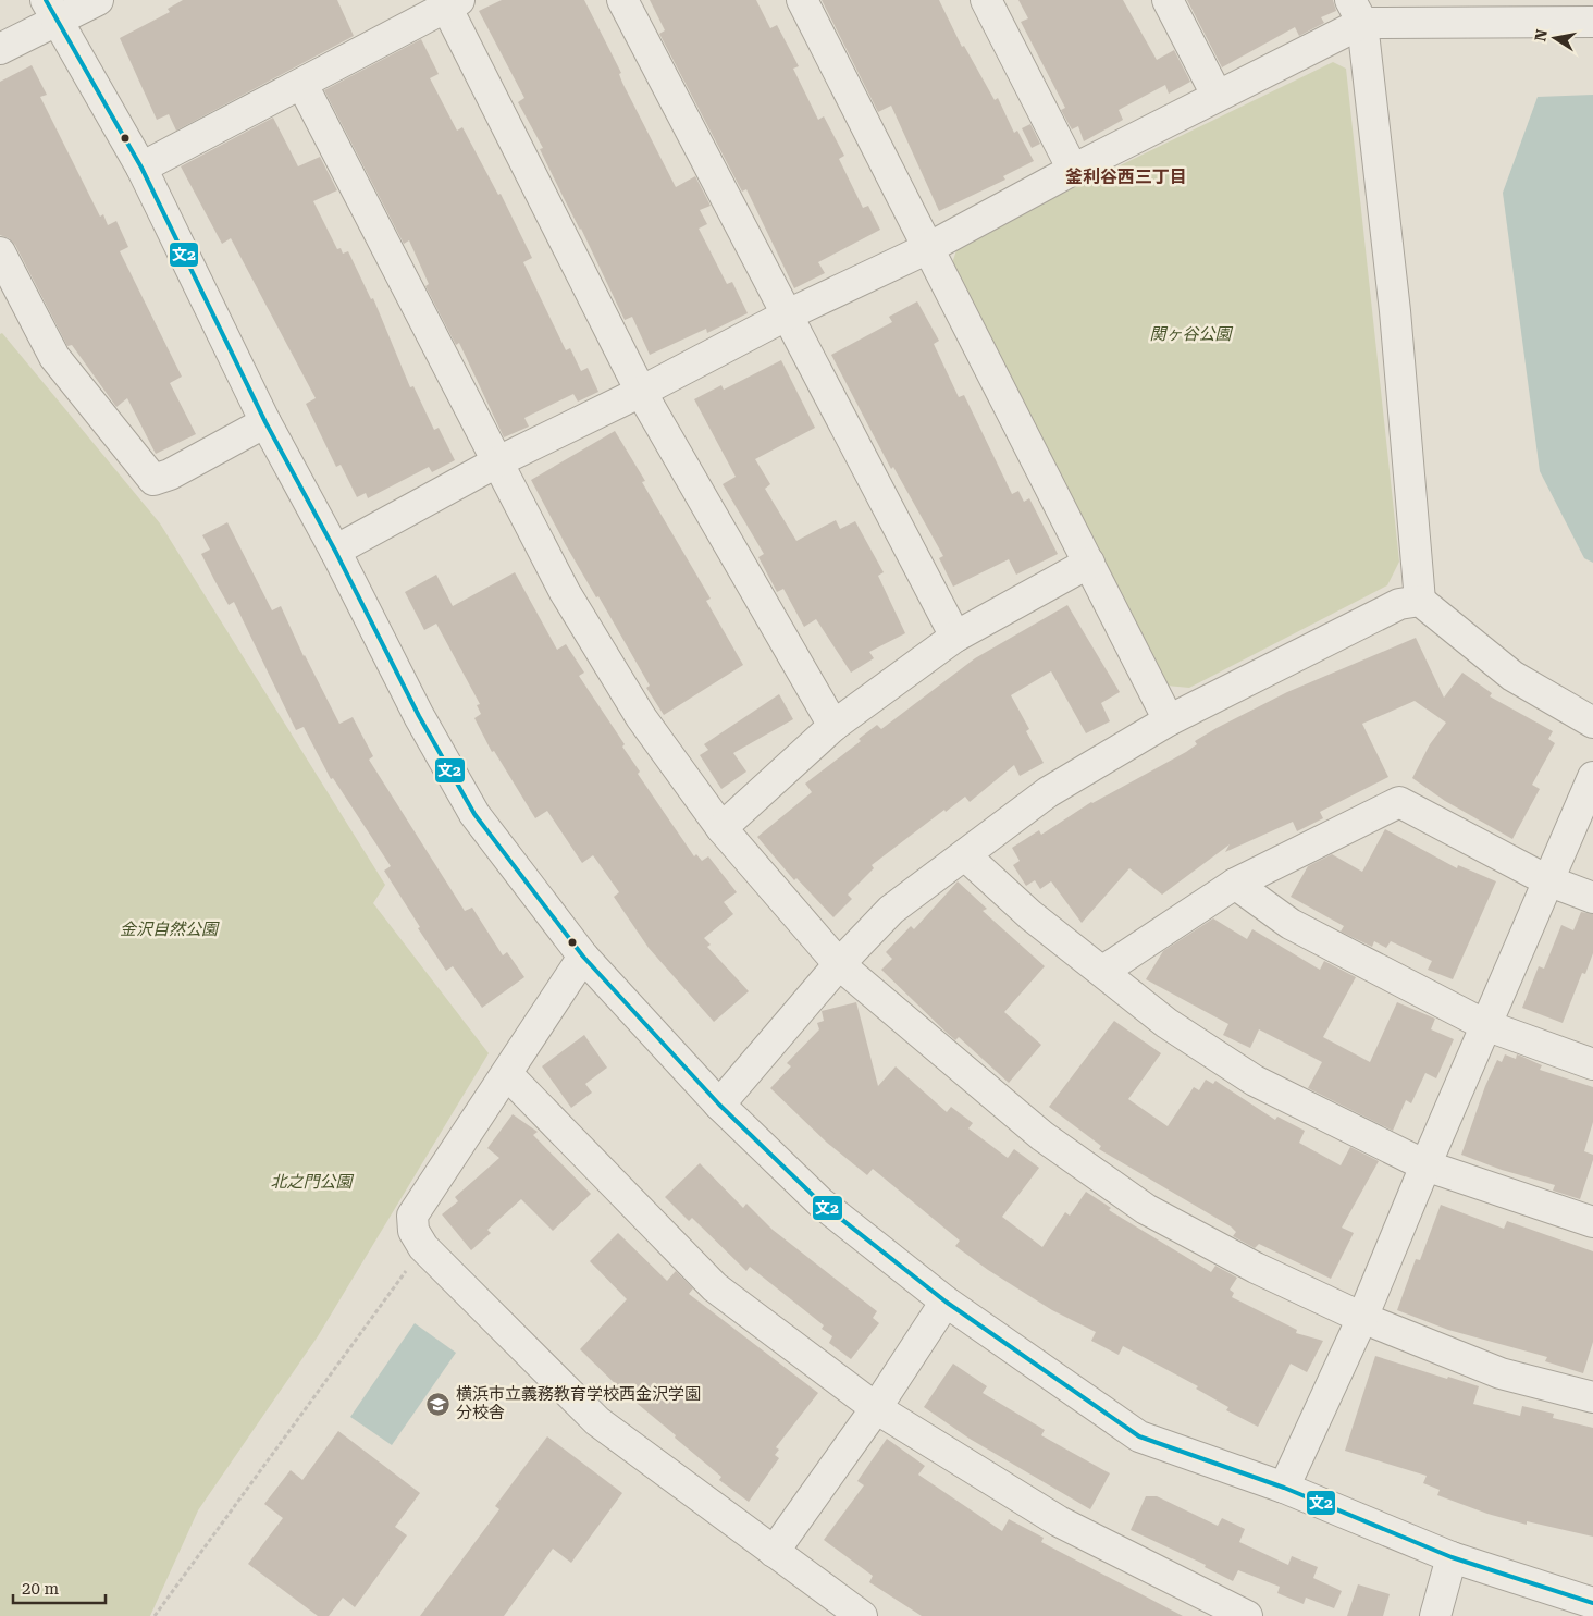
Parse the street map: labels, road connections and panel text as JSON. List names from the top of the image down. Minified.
{"districts":["釜利谷西三丁目"],"parks":["関ヶ谷公園","金沢自然公園","北之門公園"],"places":{"school or university":["横浜市立義務教育学校西金沢学園 分校舎"]},"lines":["transit line 文2"],"scale_bar":"20 m","north":"left"}
